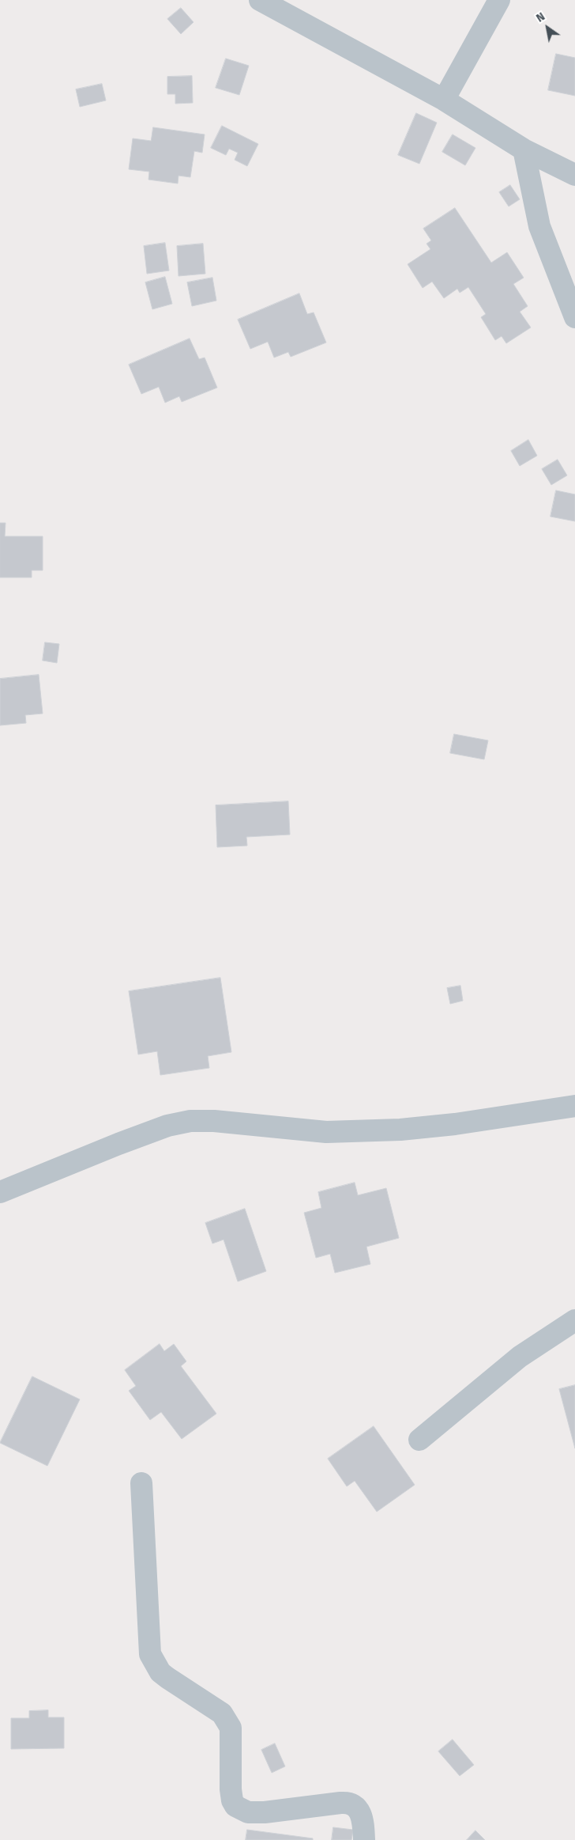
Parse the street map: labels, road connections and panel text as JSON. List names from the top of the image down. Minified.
{"north":"top left"}
